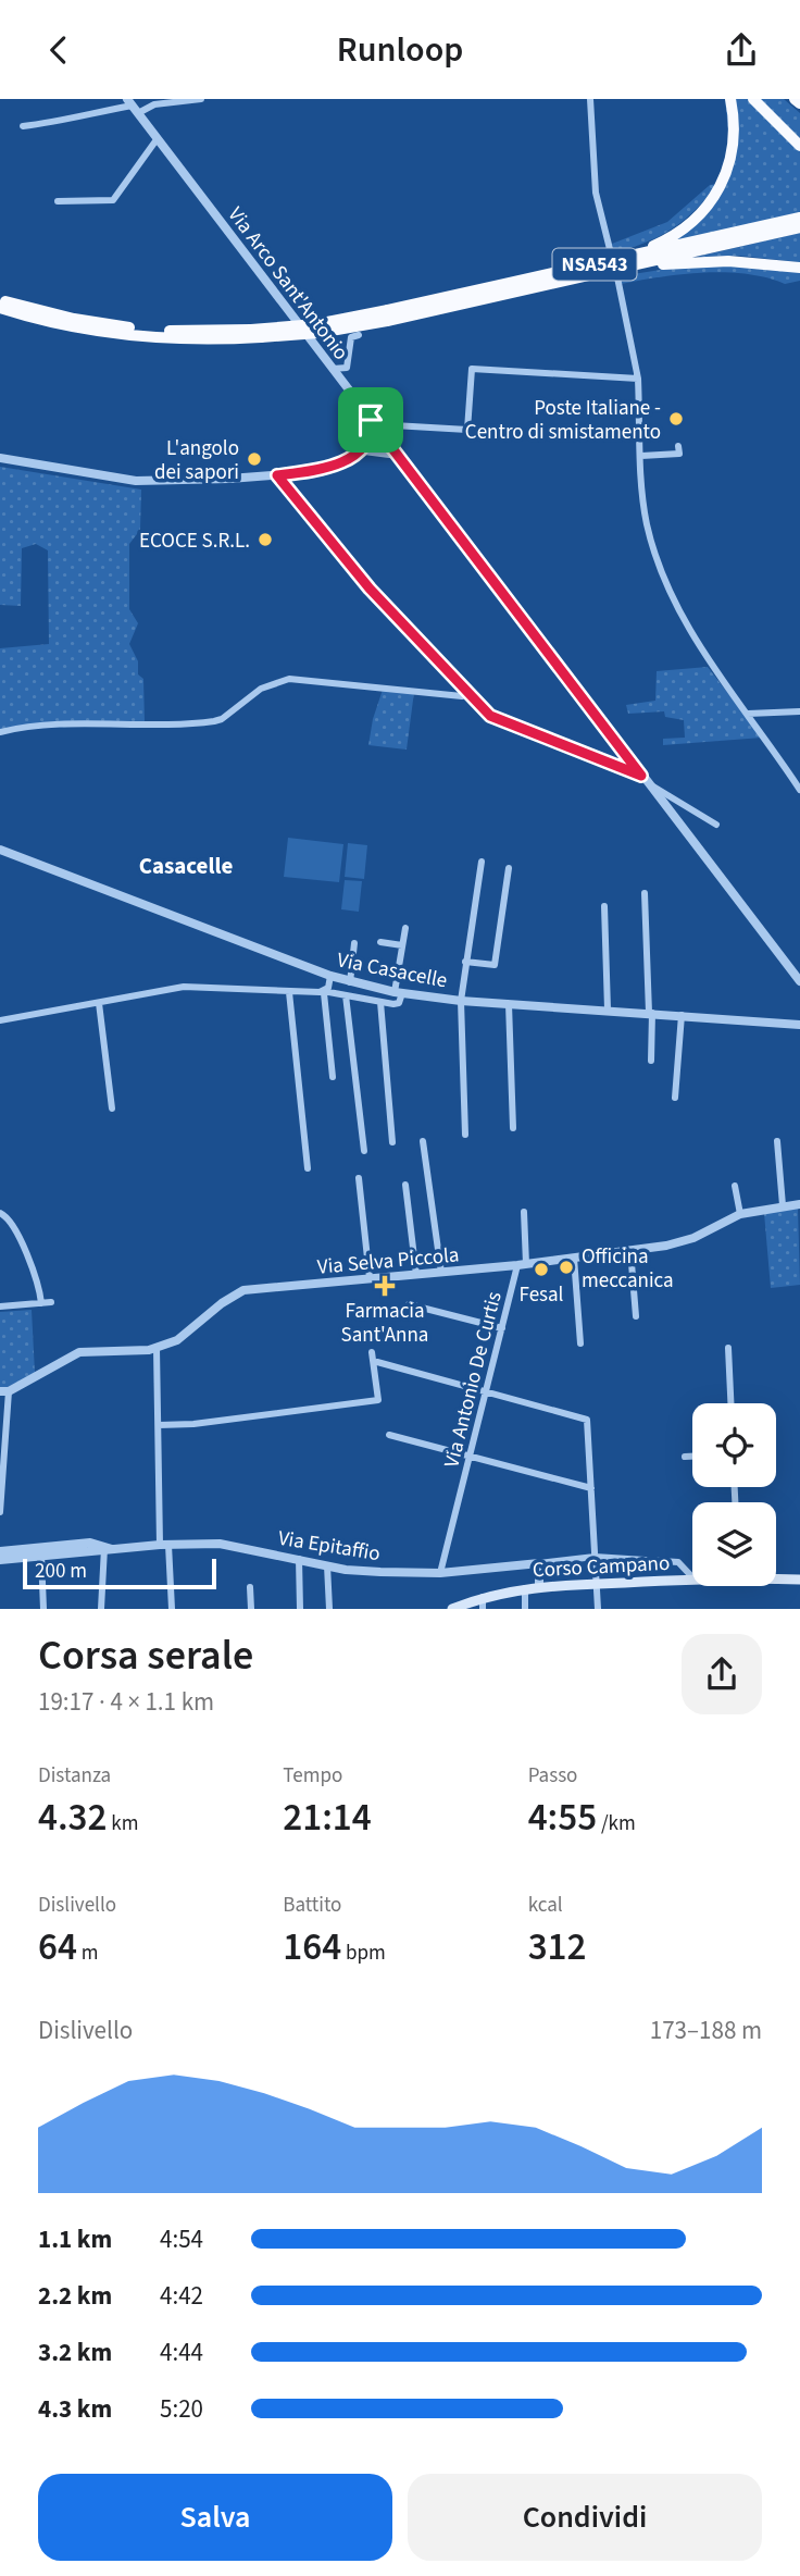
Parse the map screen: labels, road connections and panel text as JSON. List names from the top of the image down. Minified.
{"streets":{"highway":["NSA543"],"main road":["Corso Campano"],"street":["Via Arco Sant'Antonio","Via Casacelle","Via Selva Piccola","Via Antonio De Curtis","Via Epitaffio"]},"crossings":[["Via Selva Piccola","Via Antonio De Curtis"],["Via Antonio De Curtis","Via Epitaffio"]],"districts":["Casacelle"],"places":{"other":["Poste Italiane - Centro di smistamento","L'angolo dei sapori","ECOCE S.R.L.","Officina meccanica","Fesal"],"health":["Farmacia Sant'Anna"]},"scale_bar":"200 m","page":{"header":"Runloop","scale":"200 m","heading":["Corsa serale","19:17 · 4 × 1.1 km"],"stats":[["Distanza","4.32 km"],["Tempo","21:14"],["Passo","4:55 /km"],["Dislivello","64 m"],["Battito","164 bpm"],["kcal","312"]],"chart":["Dislivello","173–188 m"],"list":[{"name":"1.1 km","note":"4:54"},{"name":"2.2 km","note":"4:42"},{"name":"3.2 km","note":"4:44"},{"name":"4.3 km","note":"5:20"}],"buttons":["Salva","Condividi"]}}
